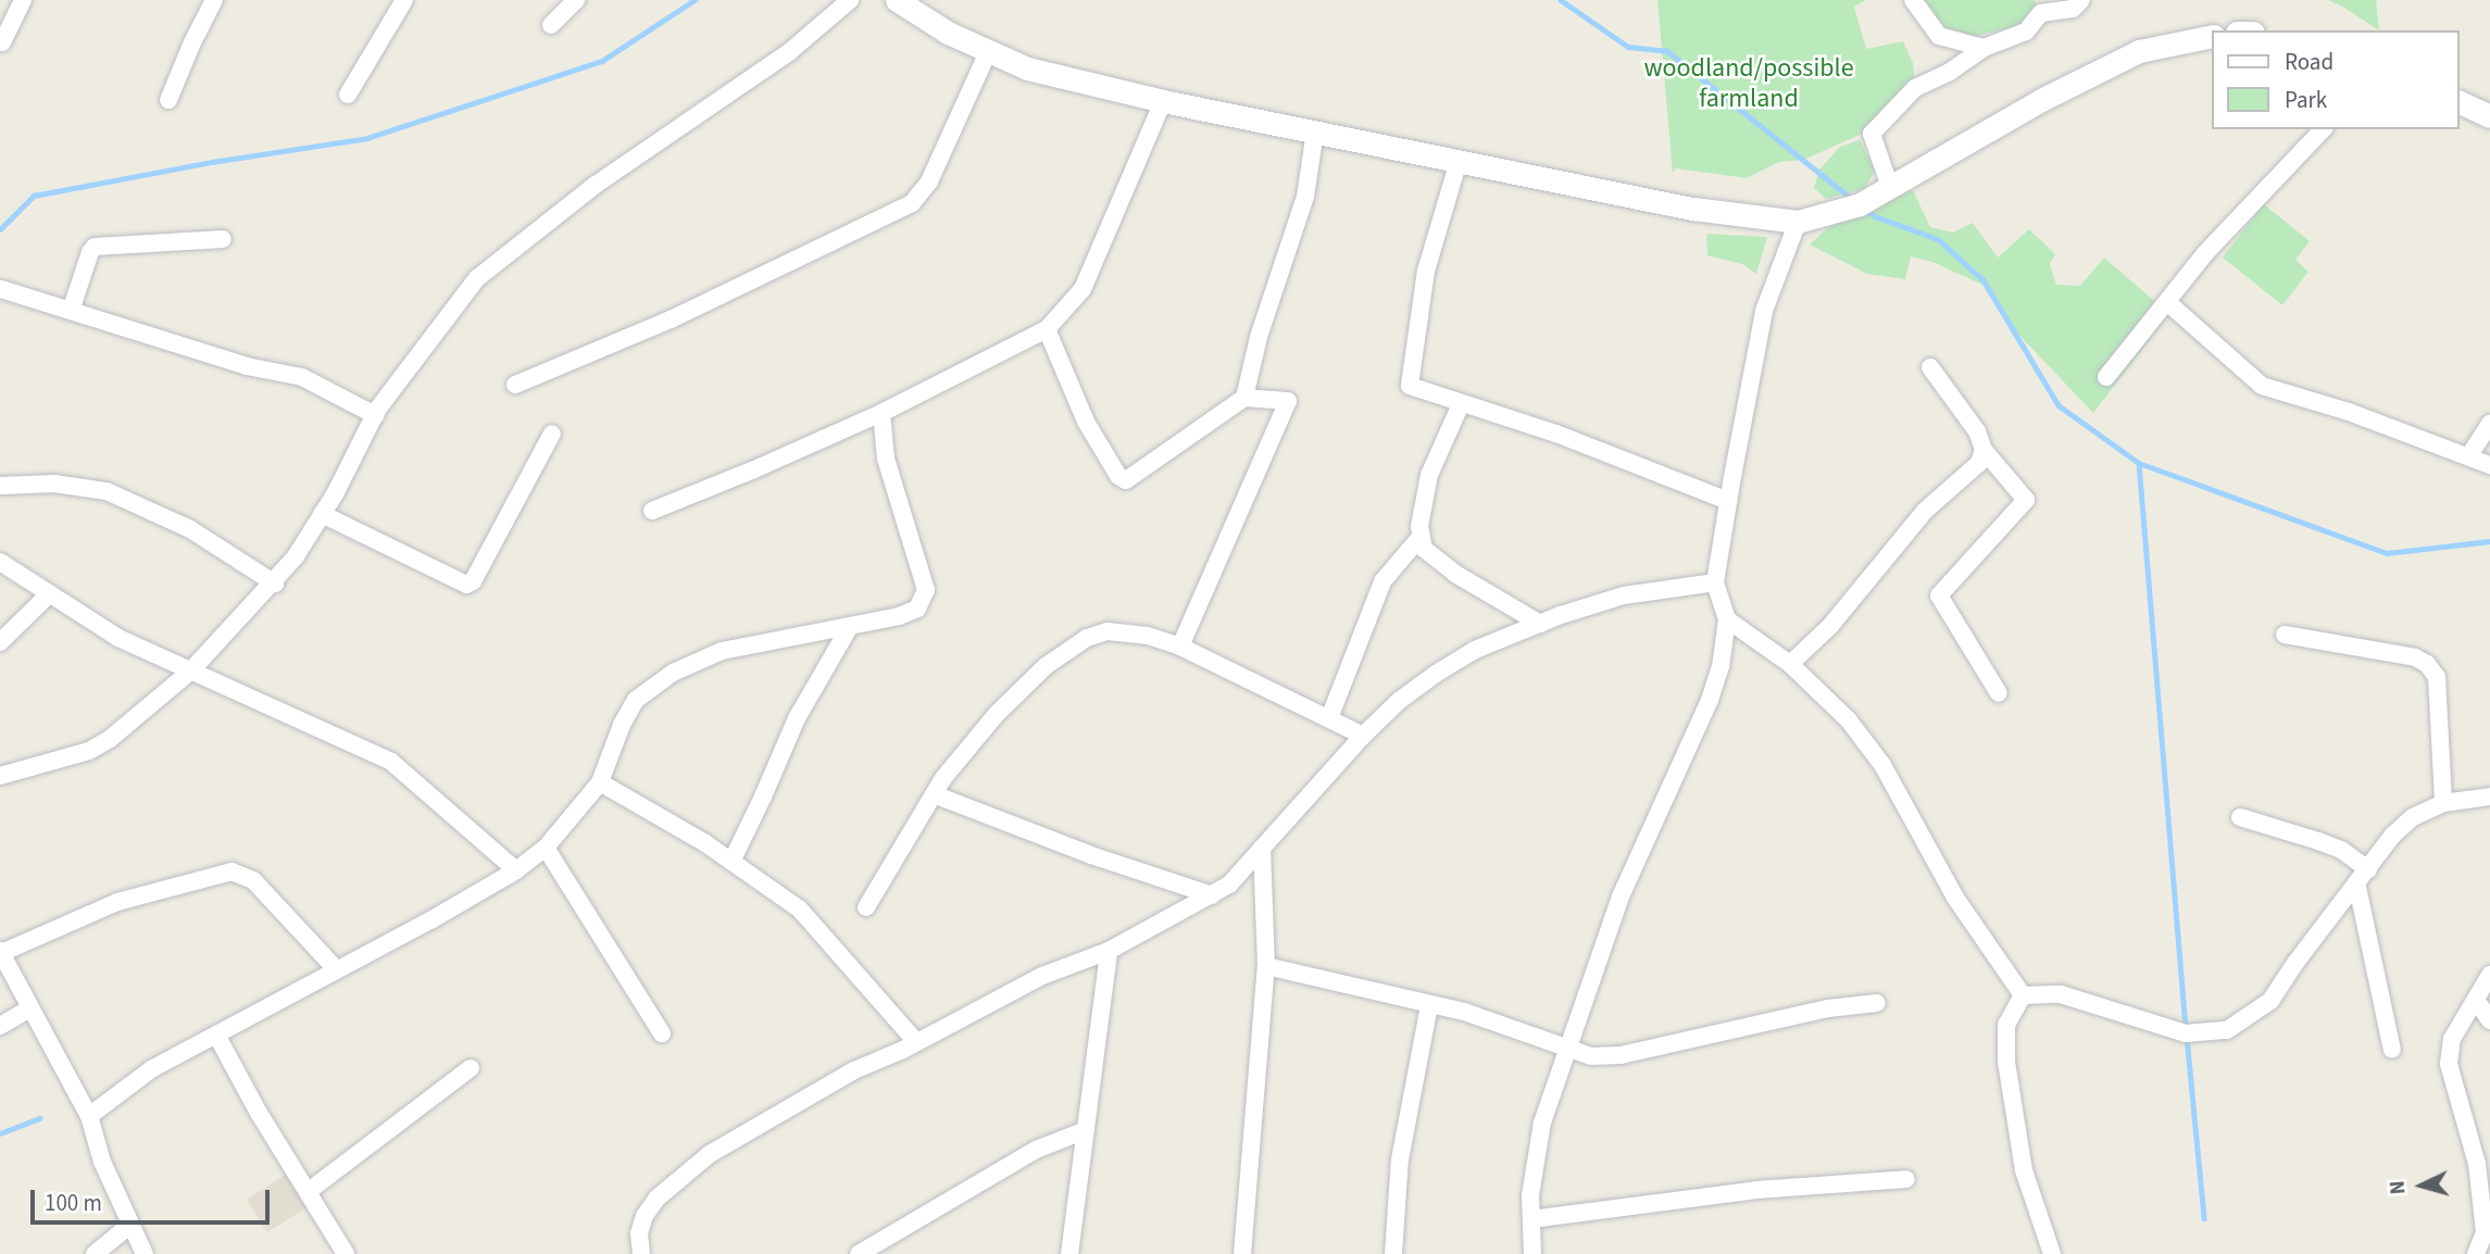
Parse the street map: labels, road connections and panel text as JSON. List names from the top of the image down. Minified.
{"parks":["woodland/possible farmland"],"legend":["Road","Park"],"scale_bar":"100 m","north":"left"}
